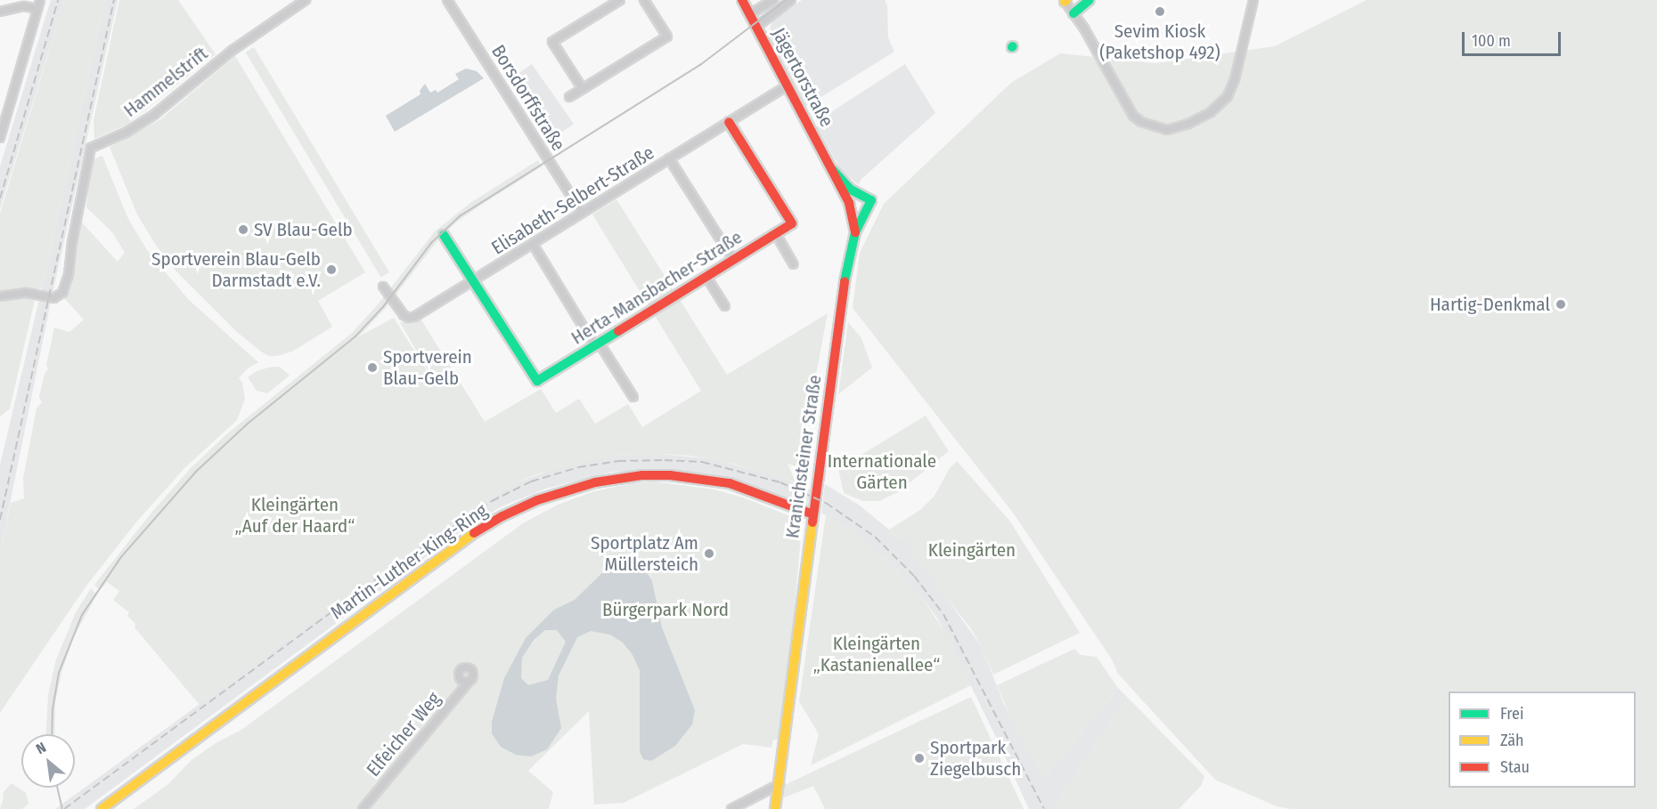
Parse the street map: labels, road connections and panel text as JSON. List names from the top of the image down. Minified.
{"streets":{"main road":["Jägertorstraße","Herta-Mansbacher-Straße","Kranichsteiner Straße","Martin-Luther-King-Ring"],"street":["Hammelstrift","Borsdorffstraße","Elisabeth-Selbert-Straße","Elfeicher Weg"]},"crossings":[["Jägertorstraße","Elisabeth-Selbert-Straße"],["Jägertorstraße","Kranichsteiner Straße"],["Borsdorffstraße","Elisabeth-Selbert-Straße"],["Elisabeth-Selbert-Straße","Herta-Mansbacher-Straße"],["Kranichsteiner Straße","Martin-Luther-King-Ring"]],"parks":["Internationale Gärten","Kleingärten „Auf der Haard“","Kleingärten","Bürgerpark Nord","Kleingärten „Kastanienallee“"],"places":["Sevim Kiosk (Paketshop 492)","SV Blau-Gelb","Sportverein Blau-Gelb Darmstadt e.V.","Hartig-Denkmal","Sportverein Blau-Gelb","Sportplatz Am Müllersteich","Sportpark Ziegelbusch"],"legend":["Frei","Zäh","Stau"],"scale_bar":"100 m","north":"top left"}
